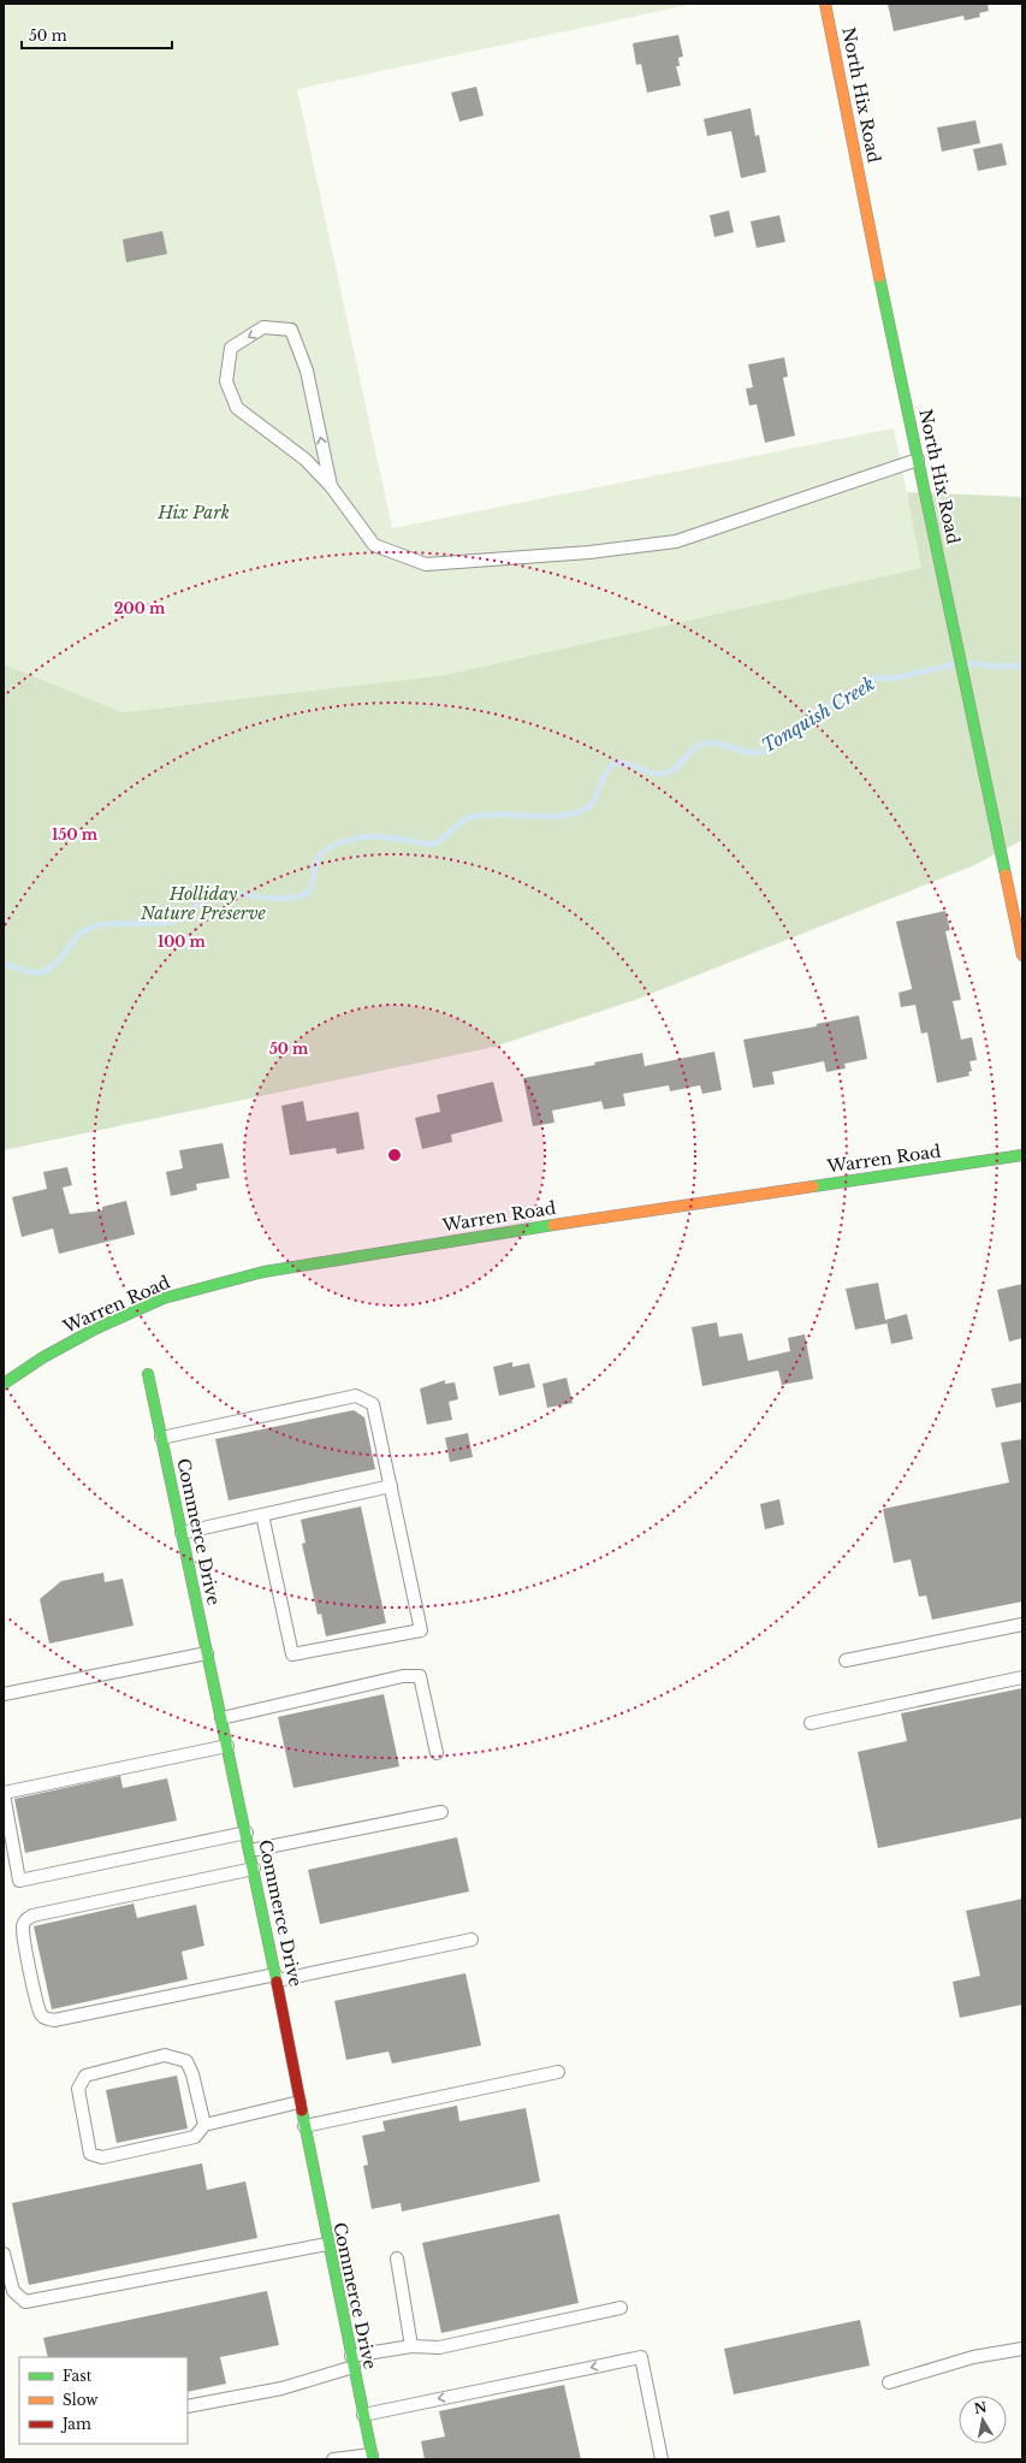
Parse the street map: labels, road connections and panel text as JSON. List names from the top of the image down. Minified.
{"streets":{"street":["North Hix Road","Warren Road","Commerce Drive"]},"water":["Tonquish Creek"],"parks":["Hix Park","Holliday Nature Preserve"],"legend":["Fast","Slow","Jam"],"scale_bar":"50 m","north":"top","rings":["200 m","150 m","100 m","50 m"]}
